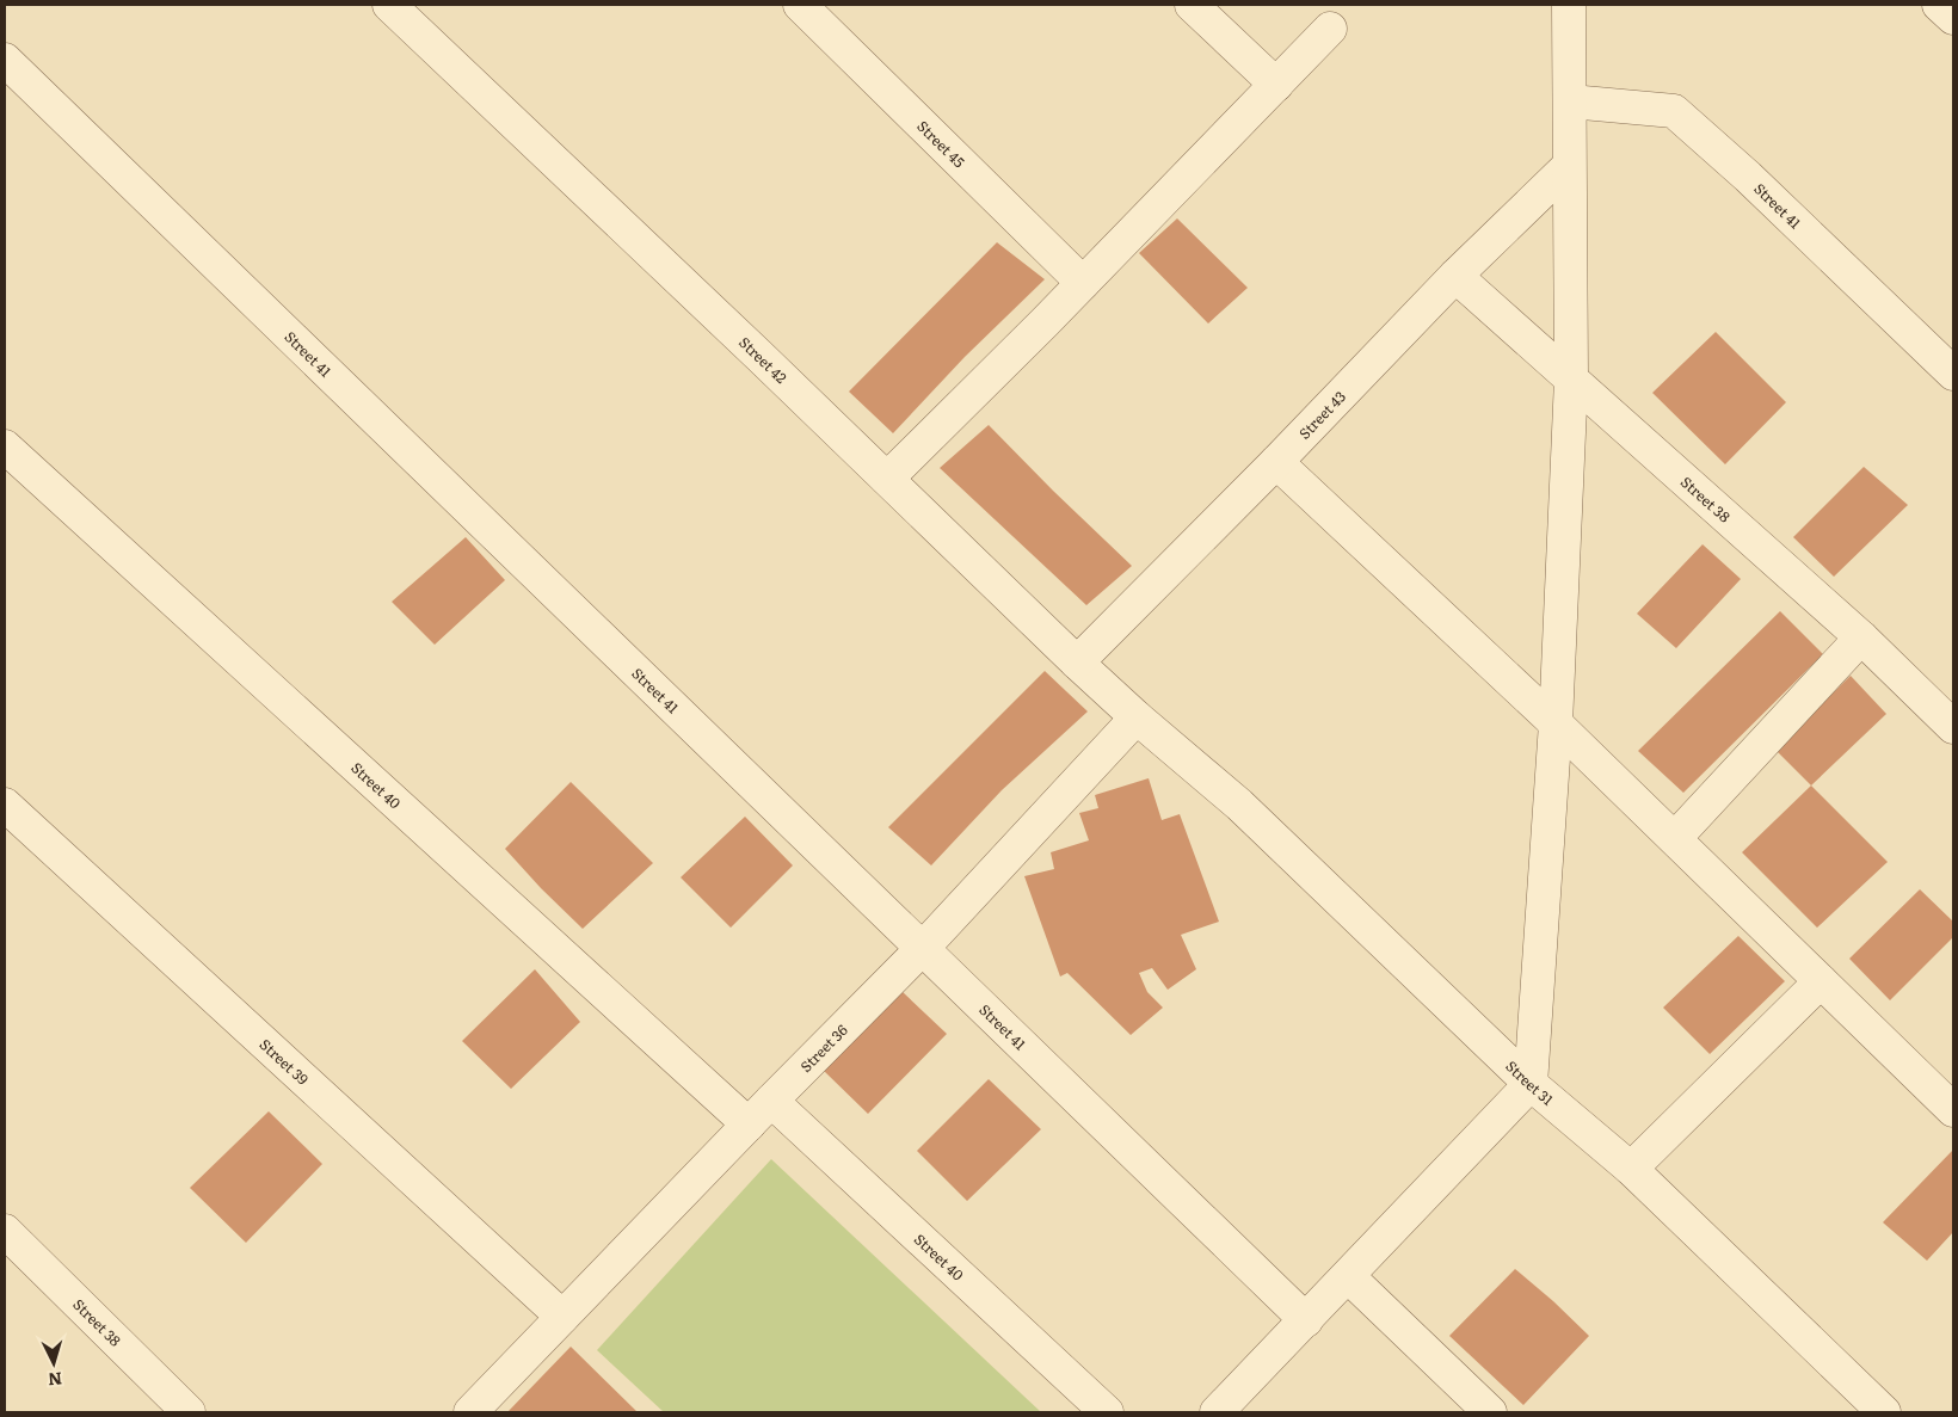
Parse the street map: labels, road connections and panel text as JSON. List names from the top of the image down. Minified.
{"streets":{"street":["Street 45","Street 41","Street 42","Street 43","Street 38","Street 40","Street 36","Street 39","Street 31"]},"crossings":[["Street 41","Street 36"],["Street 42","Street 43"],["Street 42","Street 36"],["Street 42","Street 31"],["Street 43","Street 38"],["Street 40","Street 36"],["Street 36","Street 39"],["Street 36","Street 31"]],"north":"bottom"}
